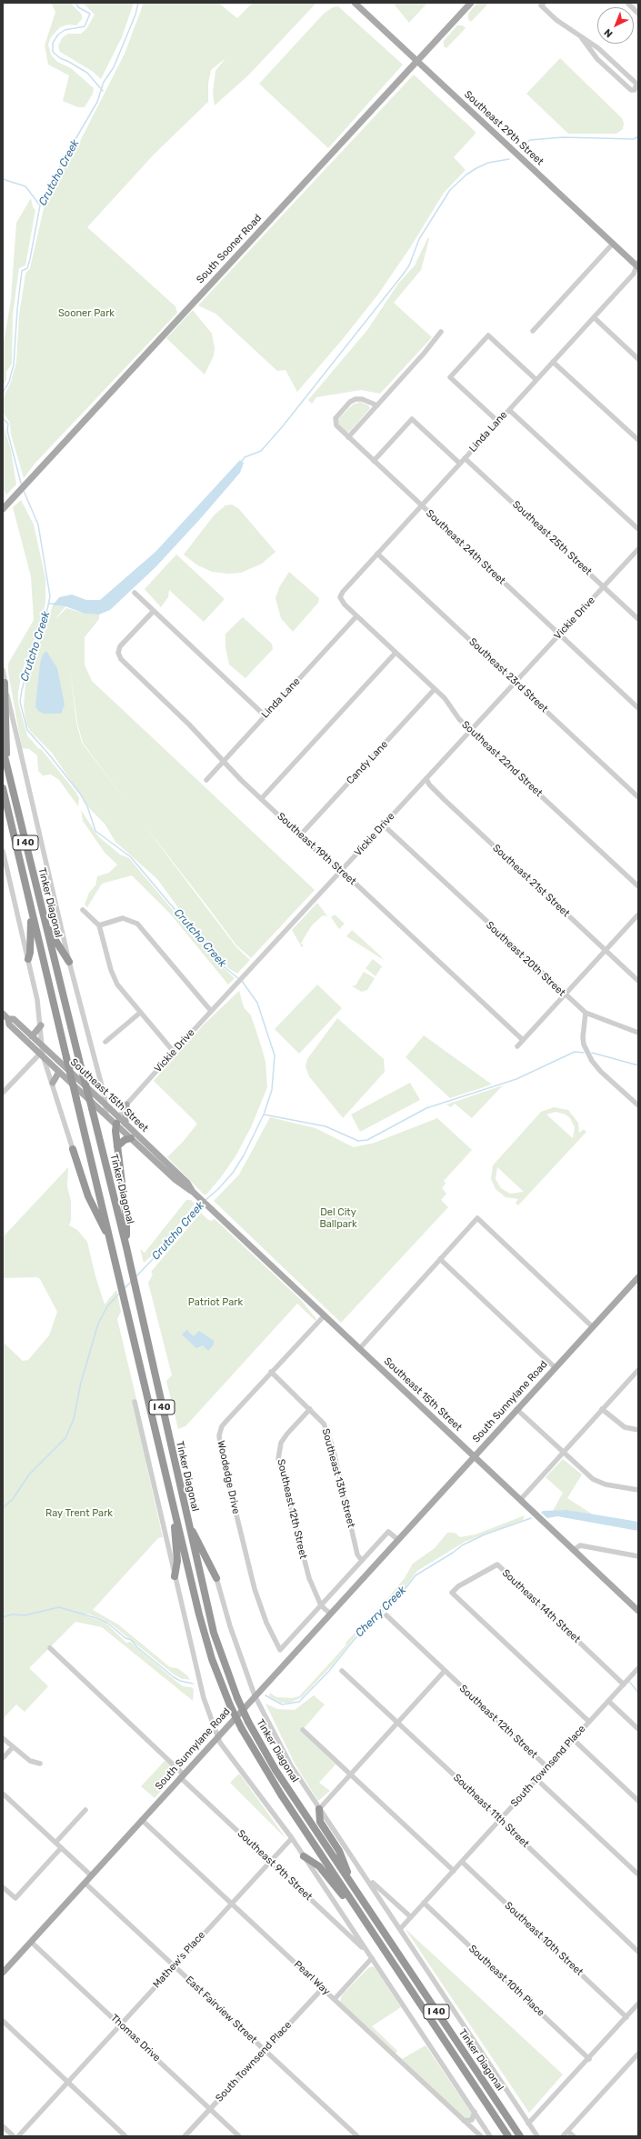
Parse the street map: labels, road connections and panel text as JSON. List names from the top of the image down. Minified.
{"streets":{"highway":["I 40","Tinker Diagonal"],"main road":["Southeast 29th Street","South Sooner Road","Southeast 15th Street","South Sunnylane Road"],"street":["Linda Lane","Southeast 25th Street","Southeast 24th Street","Vickie Drive","Southeast 23rd Street","Southeast 22nd Street","Candy Lane","Southeast 19th Street","Southeast 21st Street","Southeast 20th Street","Woodedge Drive","Southeast 13th Street","Southeast 12th Street","Southeast 14th Street","South Townsend Place","Southeast 11th Street","Southeast 9th Street","Southeast 10th Street","Mathew's Place","Pearl Way","Southeast 10th Place","East Fairview Street","Thomas Drive"]},"crossings":[["Southeast 29th Street","South Sooner Road"],["Southeast 29th Street","Linda Lane"],["Linda Lane","Southeast 25th Street"],["Linda Lane","Southeast 24th Street"],["Linda Lane","Southeast 23rd Street"],["Linda Lane","Southeast 22nd Street"],["Linda Lane","Southeast 19th Street"],["Southeast 25th Street","Vickie Drive"],["Southeast 24th Street","Vickie Drive"],["Vickie Drive","Southeast 23rd Street"],["Vickie Drive","Southeast 22nd Street"],["Vickie Drive","Southeast 19th Street"],["Vickie Drive","Southeast 21st Street"],["Vickie Drive","Southeast 20th Street"],["Vickie Drive","Southeast 15th Street"],["Southeast 22nd Street","Candy Lane"],["Candy Lane","Southeast 19th Street"],["Tinker Diagonal","Southeast 15th Street"],["Tinker Diagonal","South Sunnylane Road"],["Tinker Diagonal","South Townsend Place"],["Southeast 15th Street","South Sunnylane Road"],["Southeast 15th Street","Woodedge Drive"],["South Sunnylane Road","Southeast 12th Street"],["South Sunnylane Road","Southeast 9th Street"],["South Sunnylane Road","Pearl Way"],["South Sunnylane Road","East Fairview Street"],["South Sunnylane Road","Thomas Drive"],["Woodedge Drive","Southeast 13th Street"],["Woodedge Drive","Southeast 12th Street"],["Southeast 13th Street","Southeast 12th Street"],["Southeast 12th Street","South Townsend Place"],["Southeast 14th Street","South Townsend Place"],["South Townsend Place","Southeast 11th Street"],["South Townsend Place","Southeast 10th Street"],["South Townsend Place","Pearl Way"],["South Townsend Place","Southeast 10th Place"],["South Townsend Place","East Fairview Street"],["South Townsend Place","Thomas Drive"],["Southeast 9th Street","Mathew's Place"],["Mathew's Place","Pearl Way"],["Mathew's Place","East Fairview Street"],["Mathew's Place","Thomas Drive"]],"water":["Crutcho Creek","Cherry Creek"],"parks":["Sooner Park","Del City Ballpark","Patriot Park","Ray Trent Park"],"north":"bottom left"}
